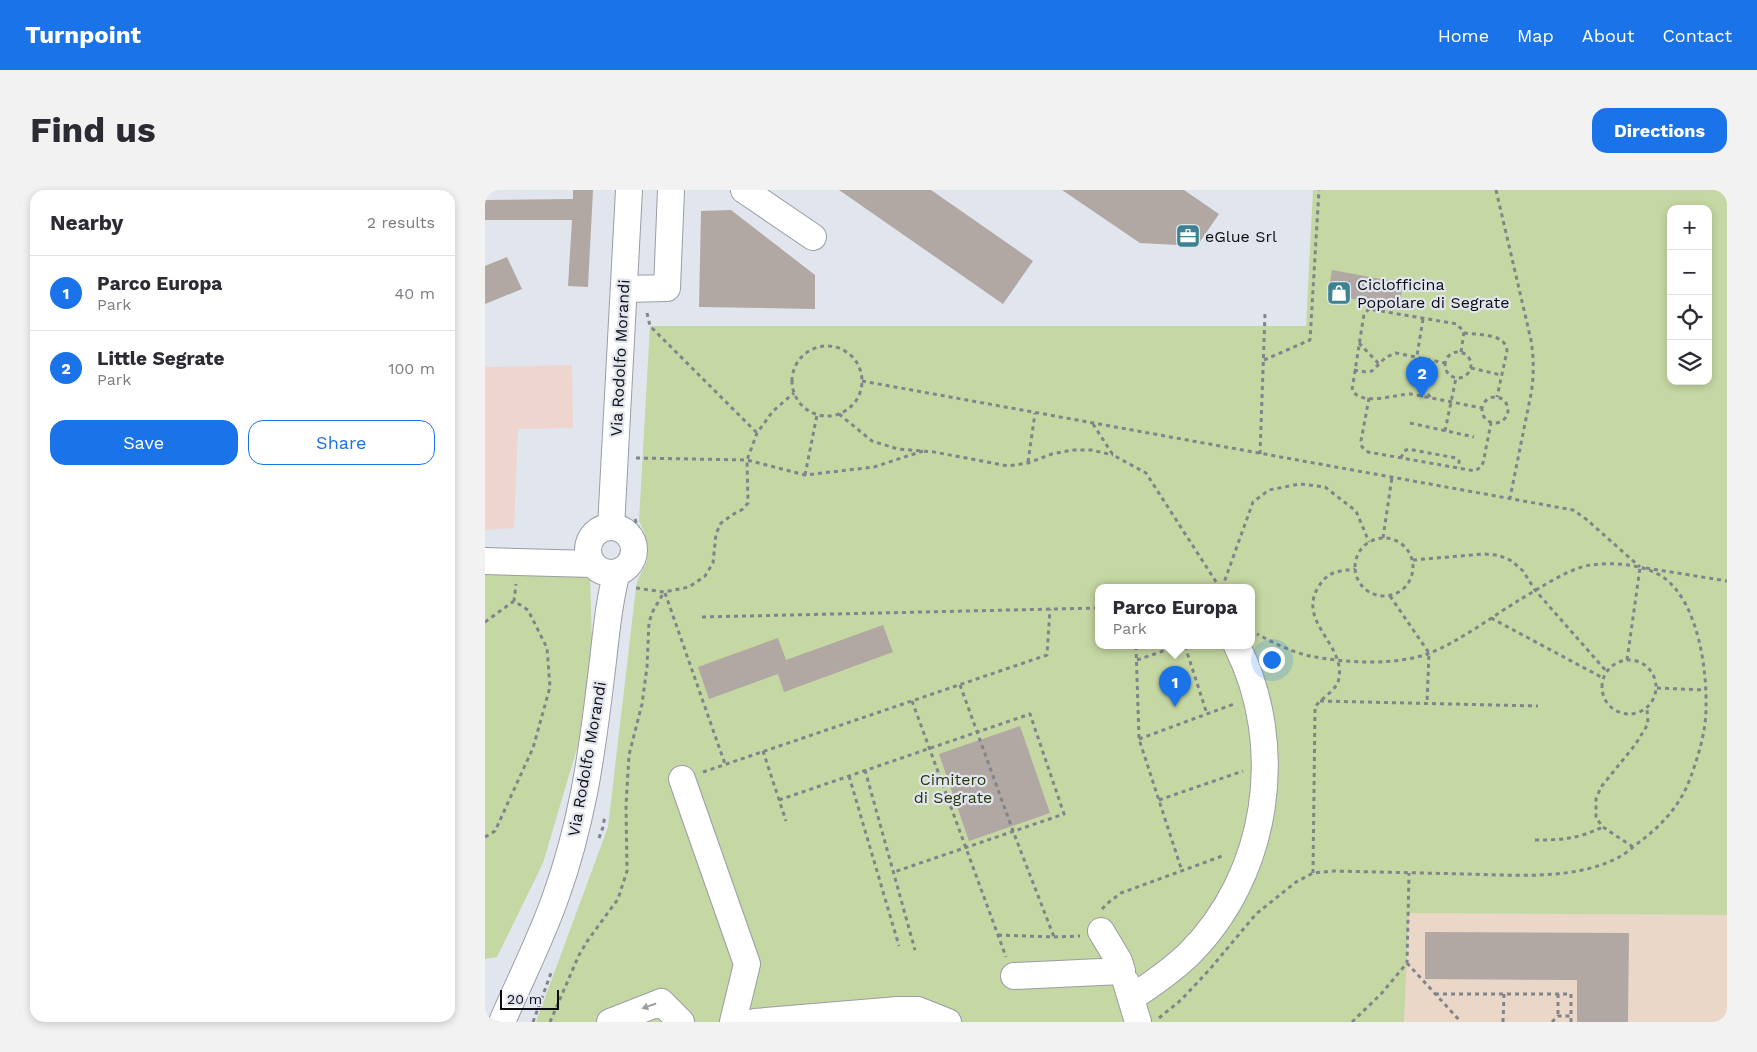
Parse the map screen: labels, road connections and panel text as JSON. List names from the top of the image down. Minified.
{"streets":{"street":["Via Rodolfo Morandi"]},"parks":["Cimitero di Segrate"],"places":{"office":["eGlue Srl"],"shop":["Ciclofficina Popolare di Segrate"]},"scale_bar":"20 m","page":{"header":"Turnpoint","nav":["Home","Map","About","Contact"],"buttons":["Directions",["Save","Share"]],"title":"Find us","heading":["Nearby","2 results"],"map_buttons":["+","−"],"list":[{"mark":"1","name":"Parco Europa","note":"Park","value":"40 m"},{"mark":"2","name":"Little Segrate","note":"Park","value":"100 m"}],"pins":["2","1"],"popup":["Parco Europa","Park"],"scale":"20 m"}}
